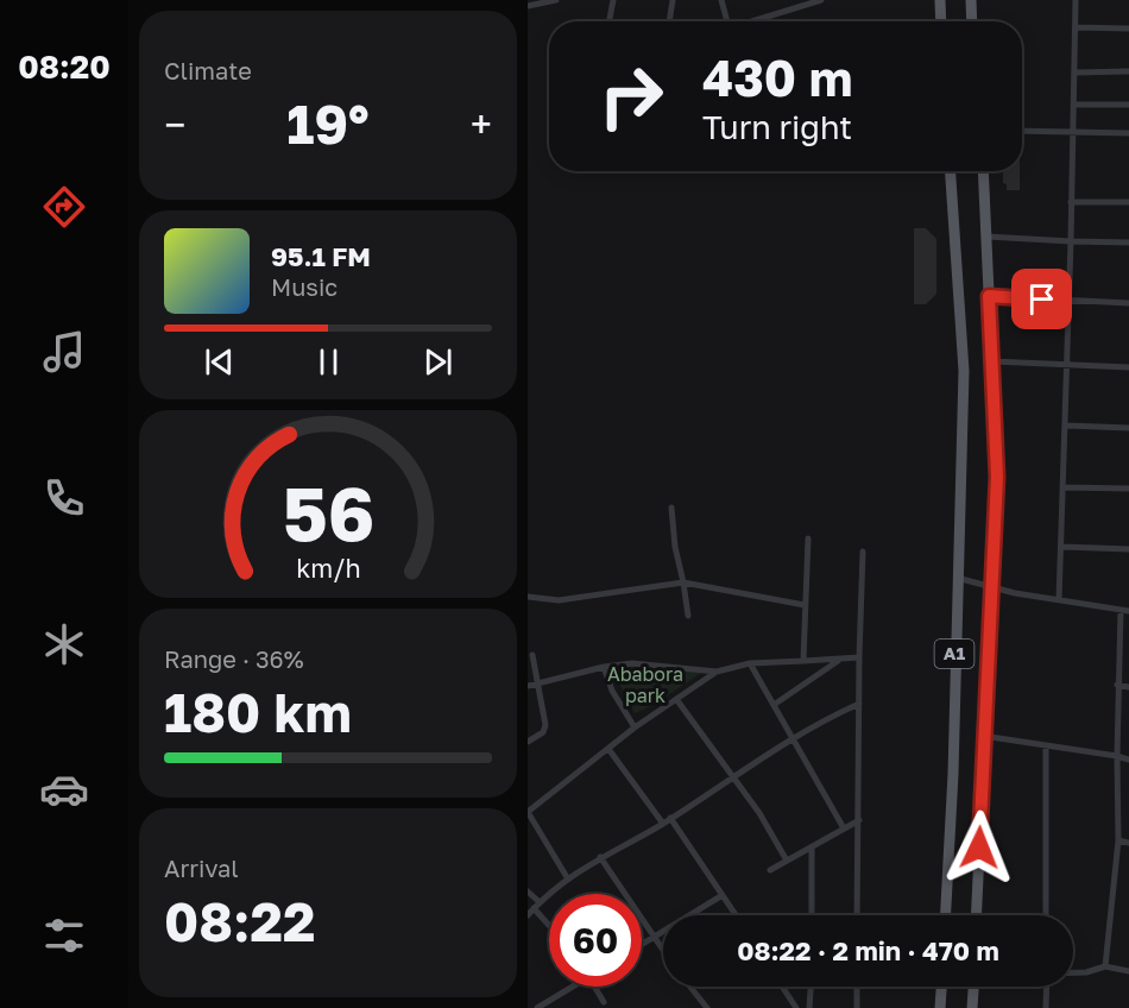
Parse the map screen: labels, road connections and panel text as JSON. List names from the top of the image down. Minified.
{"streets":{"main road":["A1"]},"parks":["Ababora park"],"page":{"tabs":"08:20","tile":["Climate",["Range · 36%","180 km"],["Arrival","08:22"]],"turn":["430 m","Turn right"],"heat":["−","19°","+"],"song":["95.1 FM","Music"],"limit":"60","trip":"08:22 · 2 min · 470 m","gauge":["56","km/h"]}}
